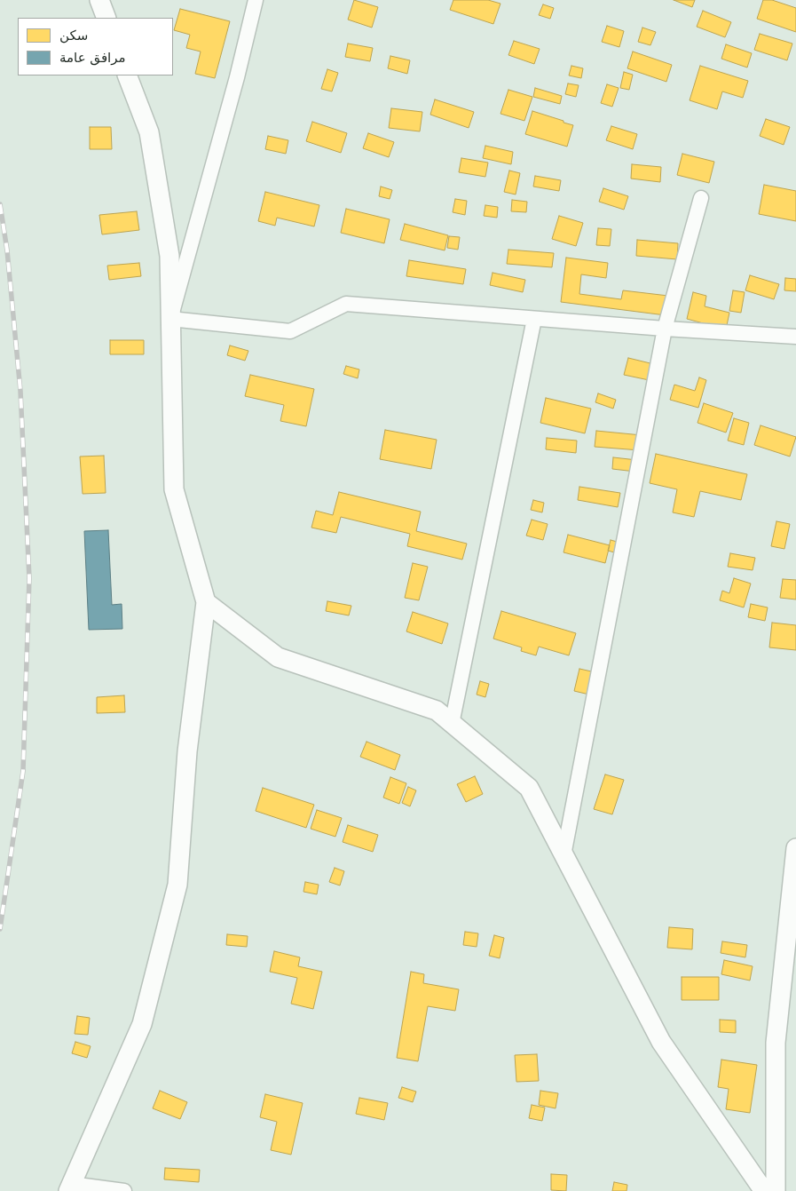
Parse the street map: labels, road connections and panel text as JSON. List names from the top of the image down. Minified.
{"legend":["سكن","مرافق عامة"]}
